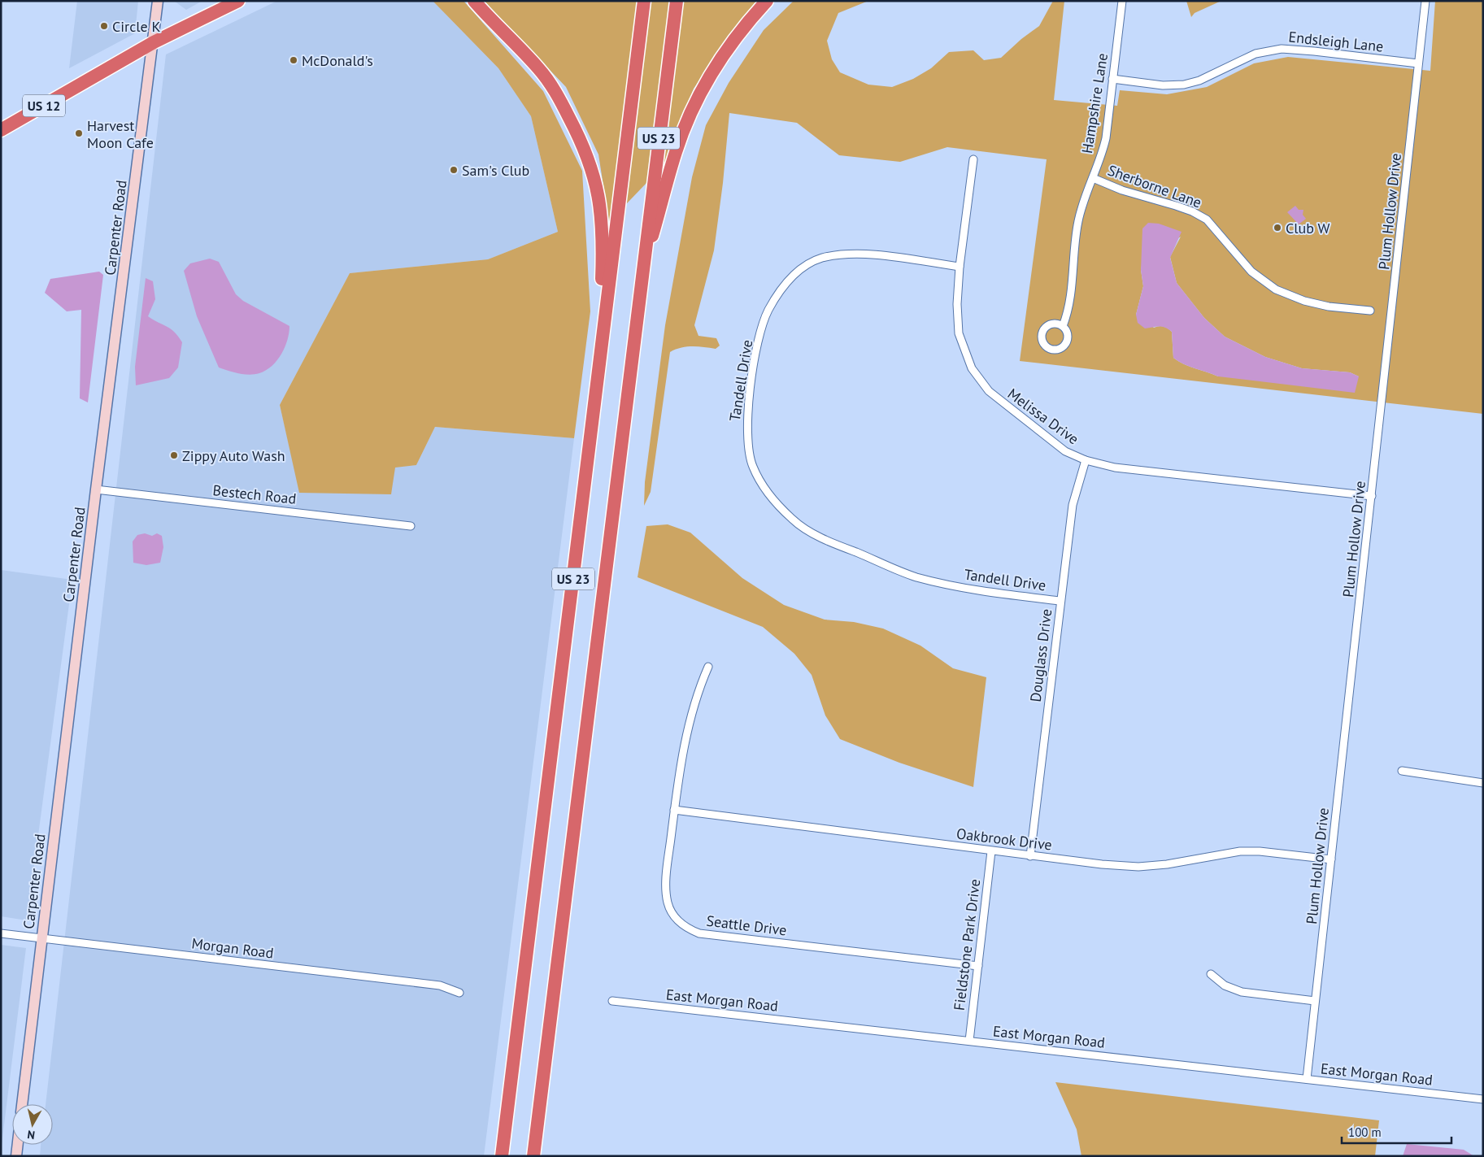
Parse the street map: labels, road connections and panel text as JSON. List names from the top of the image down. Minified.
{"streets":{"highway":["US 12","US 23"],"main road":["Carpenter Road"],"street":["Endsleigh Lane","Hampshire Lane","Sherborne Lane","Plum Hollow Drive","Tandell Drive","Melissa Drive","Bestech Road","Douglass Drive","Oakbrook Drive","Seattle Drive","Fieldstone Park Drive","Morgan Road","East Morgan Road"]},"crossings":[["Endsleigh Lane","Hampshire Lane"],["Endsleigh Lane","Plum Hollow Drive"],["Hampshire Lane","Sherborne Lane"],["US 12","Carpenter Road"],["Plum Hollow Drive","Melissa Drive"],["Plum Hollow Drive","Oakbrook Drive"],["Plum Hollow Drive","East Morgan Road"],["Carpenter Road","Bestech Road"],["Carpenter Road","Morgan Road"],["Tandell Drive","Melissa Drive"],["Tandell Drive","Douglass Drive"],["Melissa Drive","Douglass Drive"],["Douglass Drive","Oakbrook Drive"],["Oakbrook Drive","Seattle Drive"],["Oakbrook Drive","Fieldstone Park Drive"],["Seattle Drive","Fieldstone Park Drive"],["Fieldstone Park Drive","East Morgan Road"]],"places":["Circle K","McDonald's","Harvest Moon Cafe","Sam's Club","Club W","Zippy Auto Wash"],"scale_bar":"100 m","north":"bottom"}
